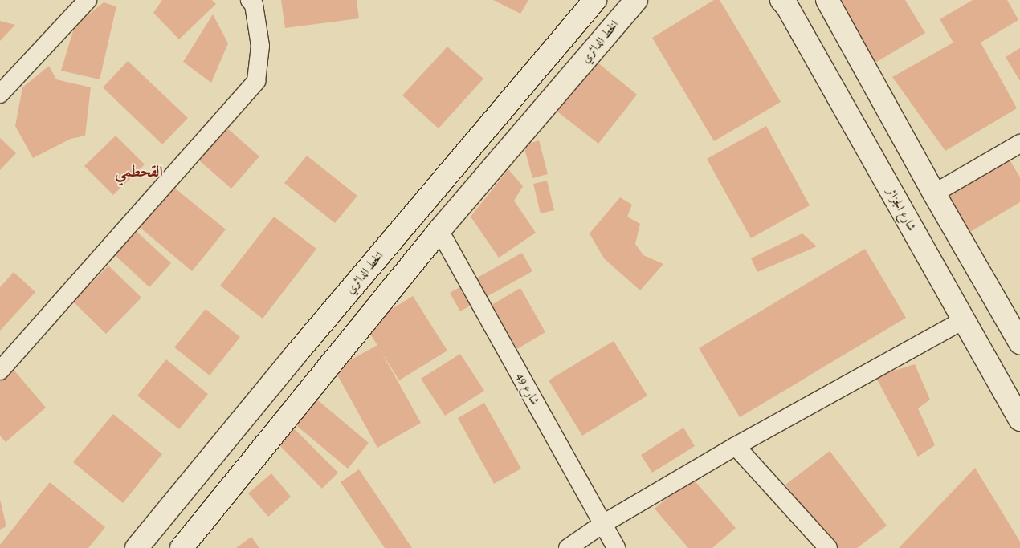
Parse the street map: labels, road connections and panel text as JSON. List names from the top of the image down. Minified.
{"streets":{"main road":["الخط الدائري","شارع الجزائر"],"street":["شارع 49"]},"crossings":[["الخط الدائري","شارع 49"]],"districts":["القحطمي"]}
